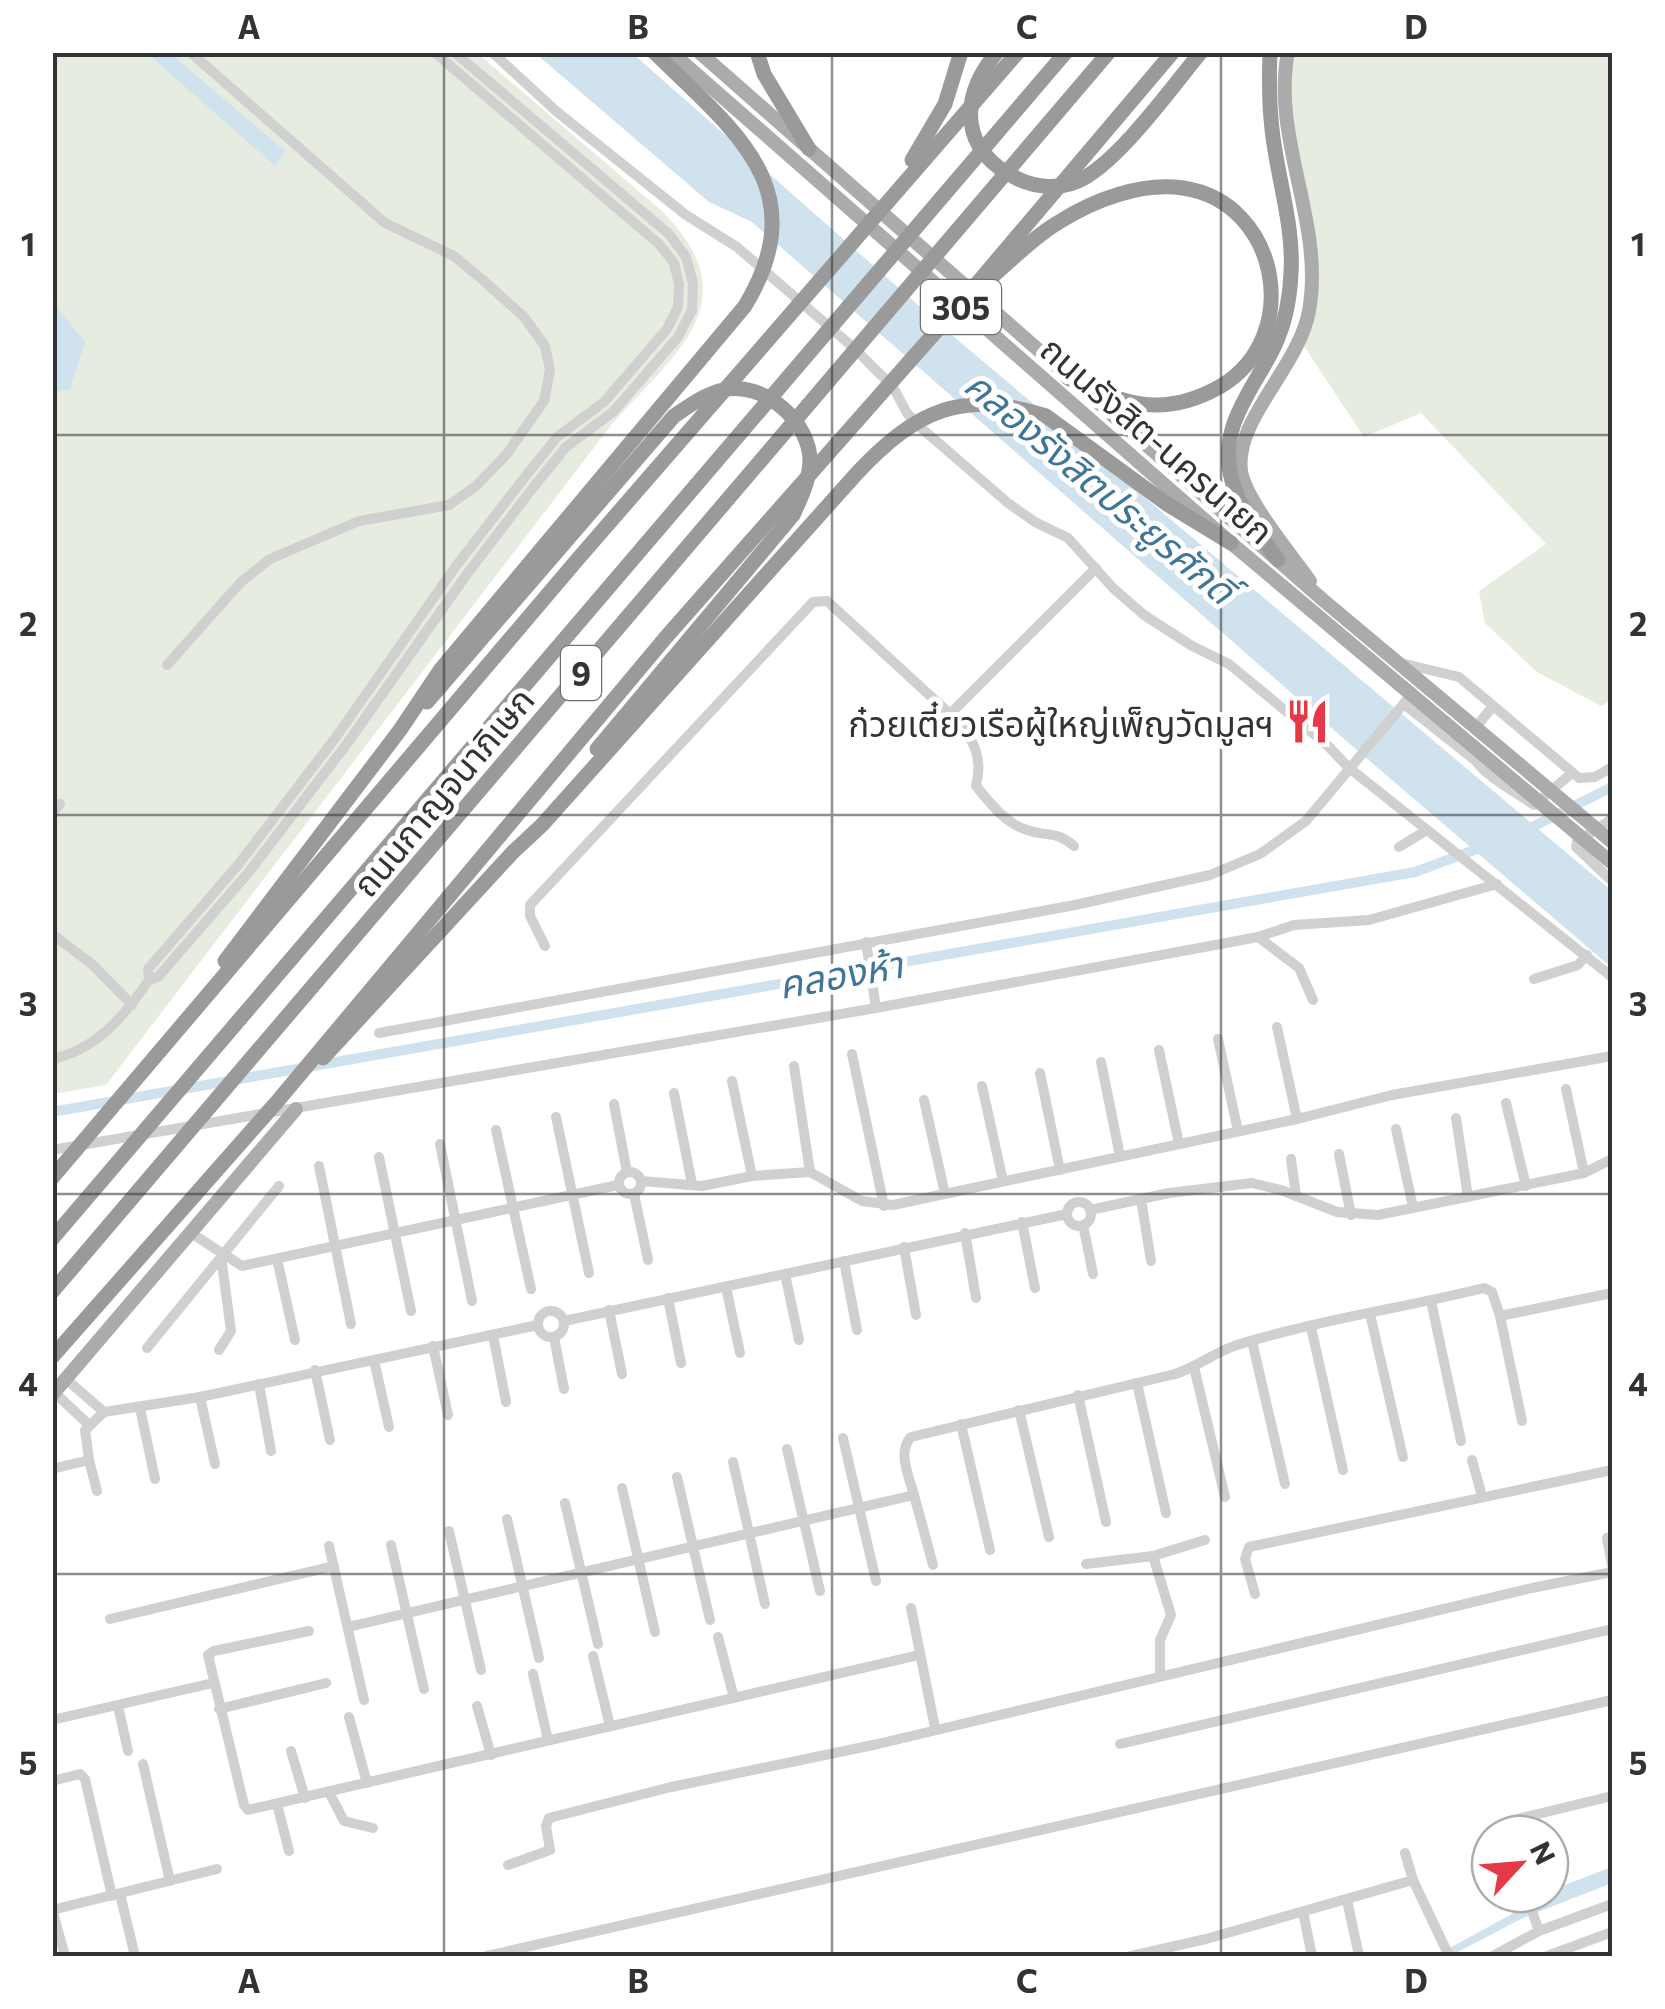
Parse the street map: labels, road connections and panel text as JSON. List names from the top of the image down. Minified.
{"streets":{"highway":["9","ถนนกาญจนาภิเษก"],"main road":["305","ถนนรังสิต-นครนายก"]},"water":["คลองรังสิตประยูรศักดิ์","คลองห้า"],"places":{"restaurant":["ก๋วยเตี๋ยวเรือผู้ใหญ่เพ็ญวัดมูลฯ"]},"north":"top right","grid":{"columns":["A","B","C","D"],"rows":["1","2","3","4","5"]}}
